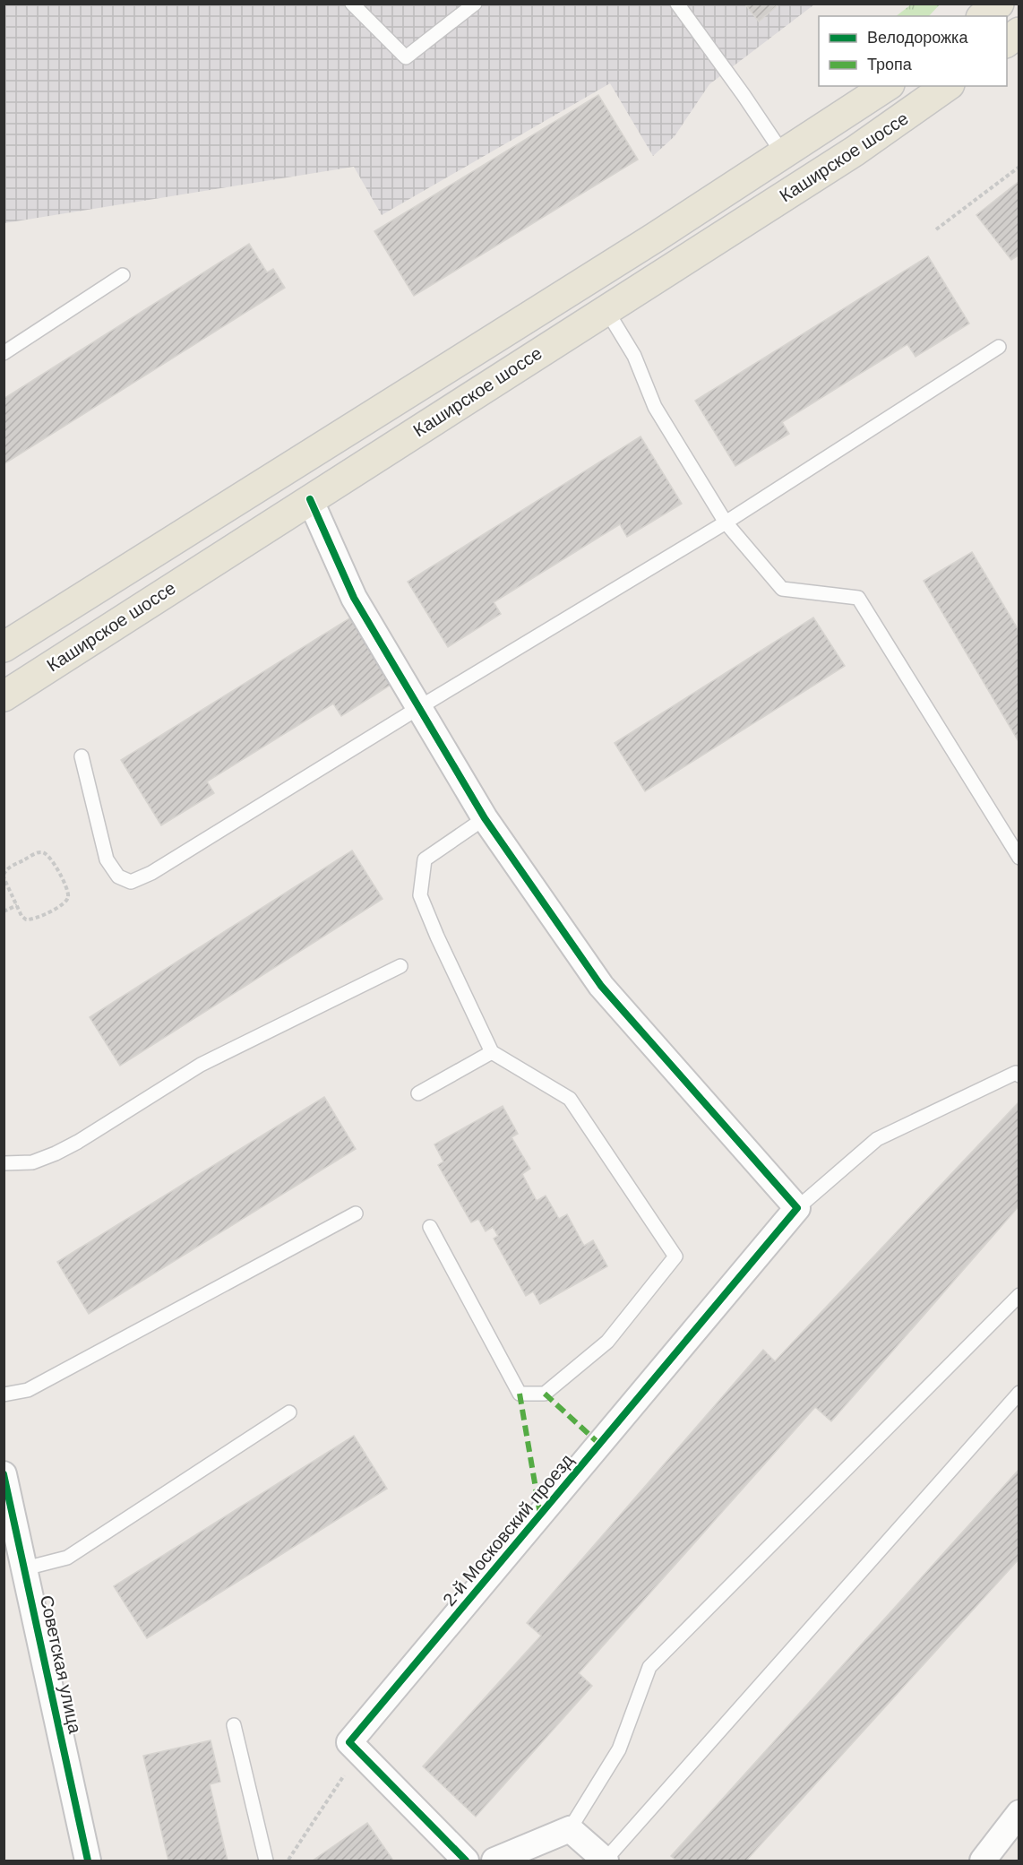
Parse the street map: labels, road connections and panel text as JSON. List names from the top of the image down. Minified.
{"streets":{"main road":["Каширское шоссе"],"street":["2-й Московский проезд","Советская улица"]},"legend":["Велодорожка","Тропа"]}
